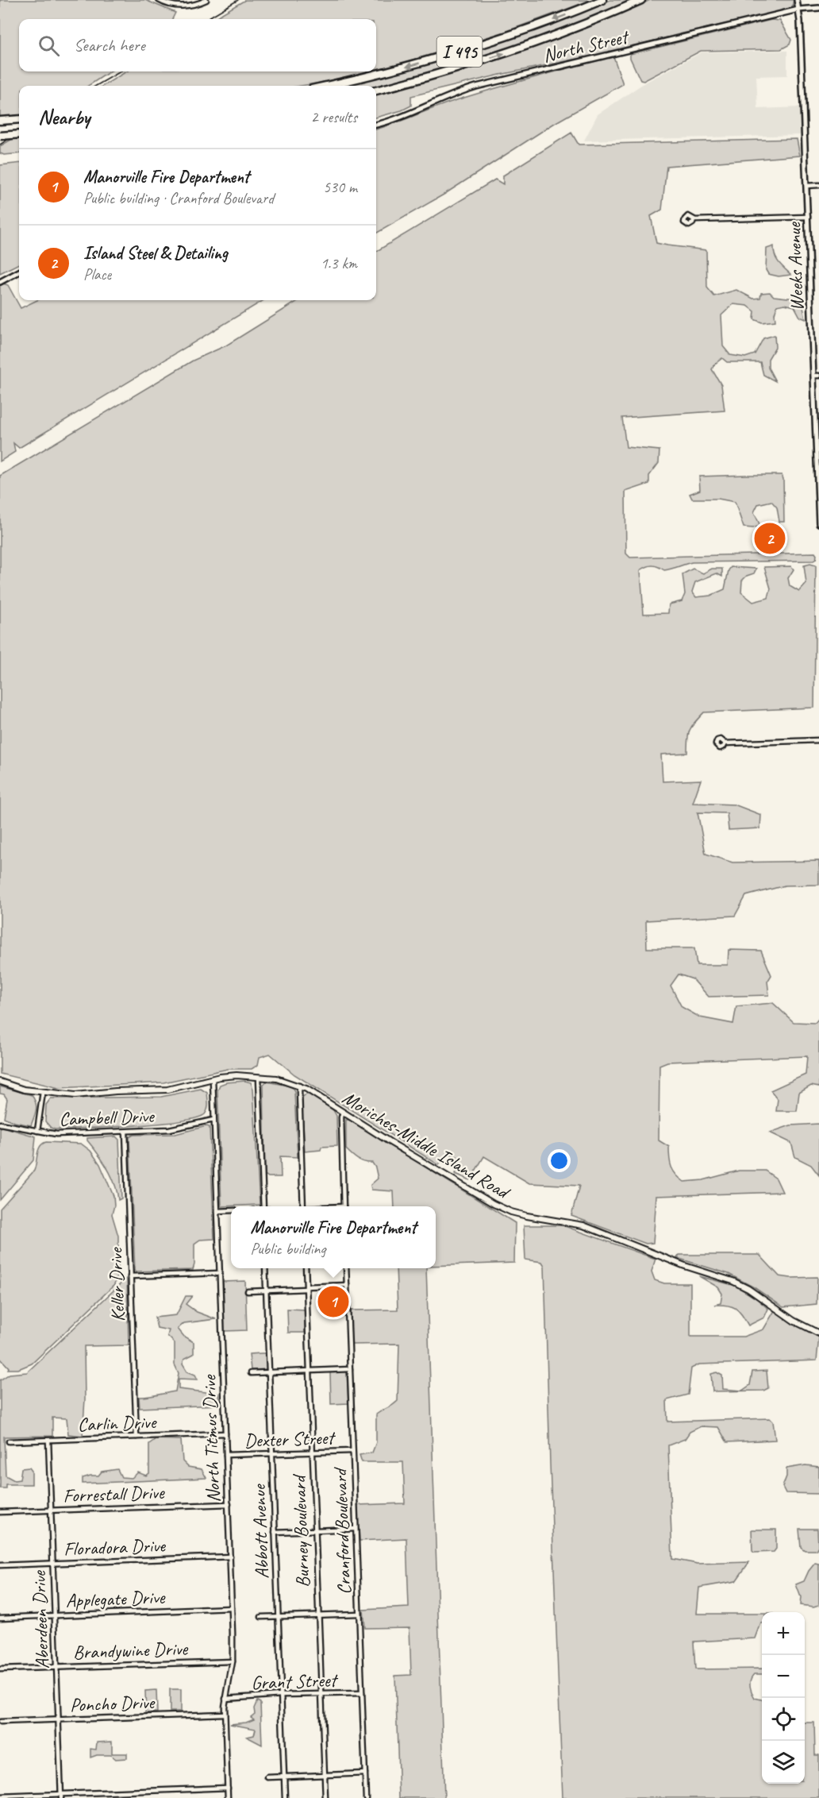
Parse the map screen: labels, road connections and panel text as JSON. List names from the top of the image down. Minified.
{"streets":{"highway":["I 495"],"main road":["Moriches-Middle Island Road"],"street":["North Street","Weeks Avenue","Campbell Drive","Keller Drive","Carlin Drive","North Titmus Drive","Dexter Street","Forrestall Drive","Abbott Avenue","Burney Boulevard","Cranford Boulevard","Floradora Drive","Applegate Drive","Aberdeen Drive","Brandywine Drive","Grant Street","Poncho Drive"]},"crossings":[["North Street","Weeks Avenue"],["Campbell Drive","Keller Drive"],["Campbell Drive","North Titmus Drive"],["Moriches-Middle Island Road","North Titmus Drive"],["Keller Drive","Carlin Drive"],["Carlin Drive","North Titmus Drive"],["Carlin Drive","Aberdeen Drive"],["North Titmus Drive","Dexter Street"],["North Titmus Drive","Forrestall Drive"],["North Titmus Drive","Floradora Drive"],["North Titmus Drive","Applegate Drive"],["North Titmus Drive","Brandywine Drive"],["North Titmus Drive","Grant Street"],["North Titmus Drive","Poncho Drive"],["Dexter Street","Abbott Avenue"],["Dexter Street","Burney Boulevard"],["Dexter Street","Cranford Boulevard"],["Forrestall Drive","Aberdeen Drive"],["Abbott Avenue","Grant Street"],["Burney Boulevard","Grant Street"],["Cranford Boulevard","Grant Street"],["Floradora Drive","Aberdeen Drive"],["Applegate Drive","Aberdeen Drive"],["Aberdeen Drive","Brandywine Drive"],["Aberdeen Drive","Poncho Drive"]],"page":{"search":"Search here","heading":["Nearby","2 results"],"list":[{"mark":"1","name":"Manorville Fire Department","note":"Public building · Cranford Boulevard","value":"530 m"},{"mark":"2","name":"Island Steel & Detailing","note":"Place","value":"1.3 km"}],"pins":["2","1"],"popup":["Manorville Fire Department","Public building"],"map_buttons":["+","−"]}}
